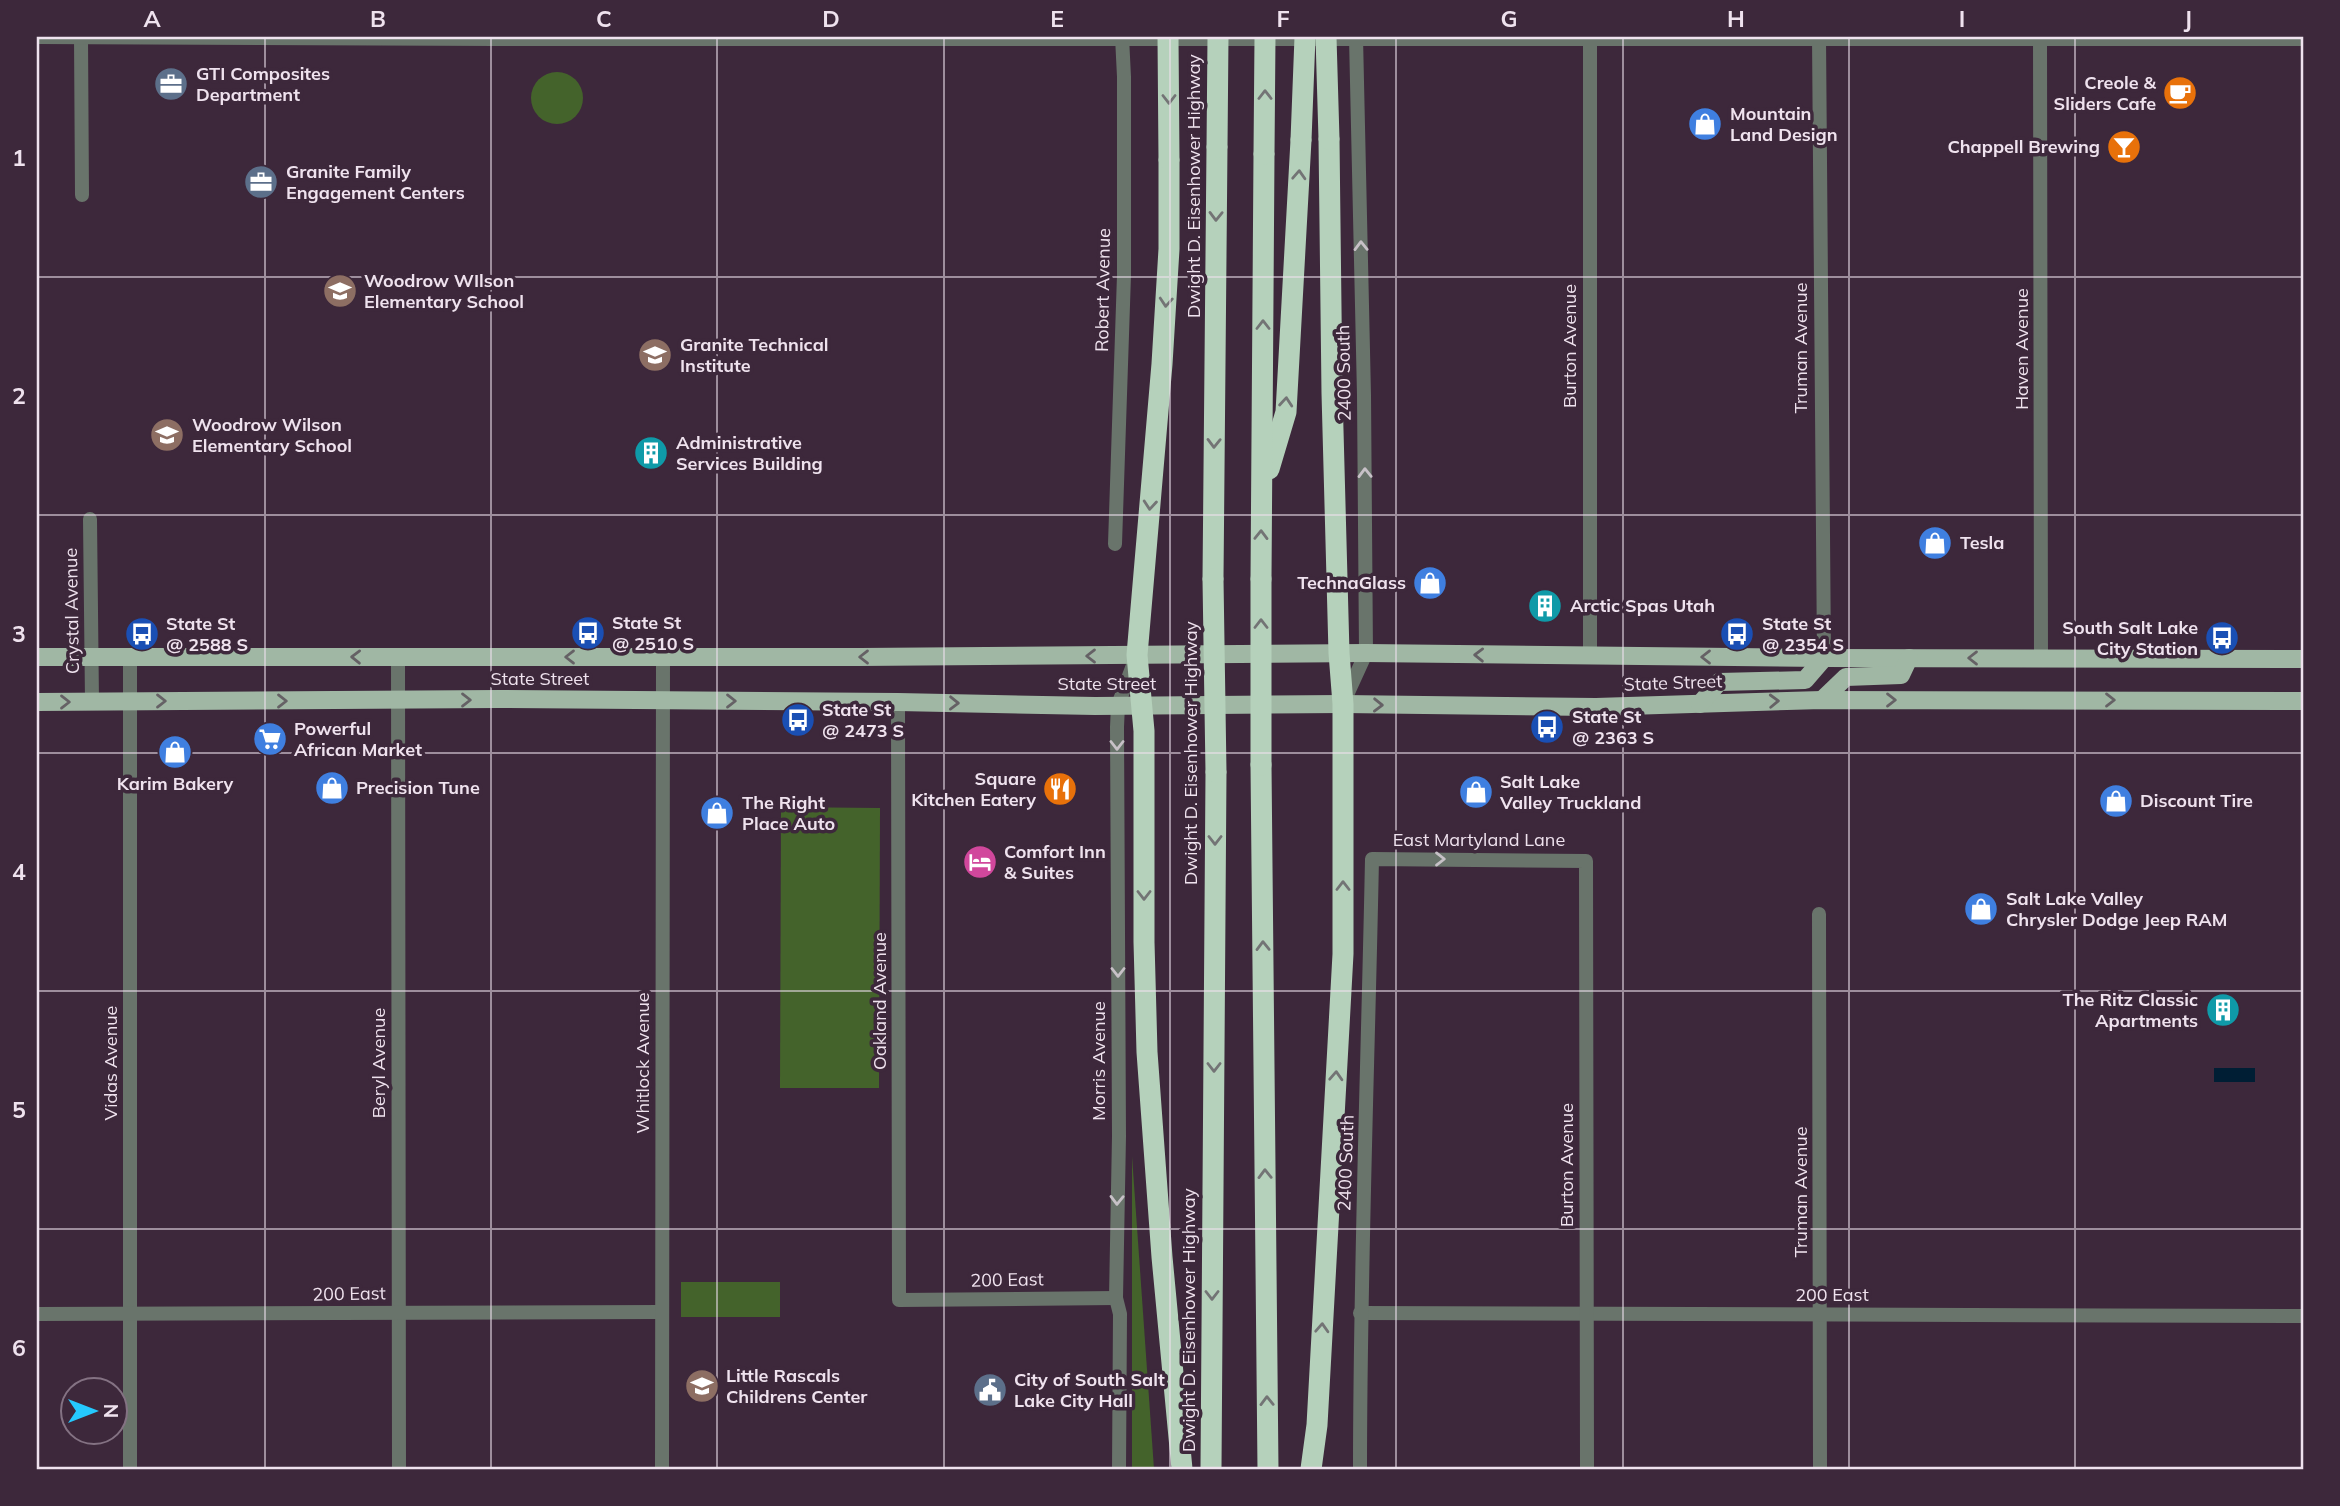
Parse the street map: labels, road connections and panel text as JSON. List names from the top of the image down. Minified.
{"streets":{"highway":["Dwight D. Eisenhower Highway"],"main road":["State Street"],"street":["Robert Avenue","Burton Avenue","Truman Avenue","Haven Avenue","2400 South","Crystal Avenue","East Martyland Lane","Oakland Avenue","Morris Avenue","Vidas Avenue","Beryl Avenue","Whitlock Avenue","200 East"]},"crossings":[["Burton Avenue","State Street"],["Burton Avenue","East Martyland Lane"],["Burton Avenue","200 East"],["Truman Avenue","State Street"],["Truman Avenue","200 East"],["Haven Avenue","State Street"],["2400 South","State Street"],["2400 South","East Martyland Lane"],["2400 South","200 East"],["Crystal Avenue","State Street"],["State Street","Oakland Avenue"],["State Street","Morris Avenue"],["State Street","Vidas Avenue"],["State Street","Beryl Avenue"],["State Street","Whitlock Avenue"],["Oakland Avenue","200 East"],["Morris Avenue","200 East"],["Vidas Avenue","200 East"],["Beryl Avenue","200 East"],["Whitlock Avenue","200 East"]],"one_way":["2400 South","East Martyland Lane","Morris Avenue"],"places":{"office":["GTI Composites Department","Granite Family Engagement Centers"],"cafe":["Creole & Sliders Cafe"],"shop":["Mountain Land Design","Tesla","TechnaGlass","Karim Bakery","Precision Tune","Salt Lake Valley Truckland","Discount Tire","The Right Place Auto","Salt Lake Valley Chrysler Dodge Jeep RAM"],"bar":["Chappell Brewing"],"school or university":["Woodrow WIlson Elementary School","Granite Technical Institute","Woodrow Wilson Elementary School","Little Rascals Childrens Center"],"building":["Administrative Services Building","Arctic Spas Utah","The Ritz Classic Apartments"],"bus stop":["State St @ 2510 S","State St @ 2588 S","State St @ 2354 S","South Salt Lake City Station","State St @ 2473 S","State St @ 2363 S"],"supermarket":["Powerful African Market"],"restaurant":["Square Kitchen Eatery"],"hotel":["Comfort Inn & Suites"],"public building":["City of South Salt Lake City Hall"]},"north":"right","grid":{"columns":["A","B","C","D","E","F","G","H","I","J"],"rows":["1","2","3","4","5","6"]}}
